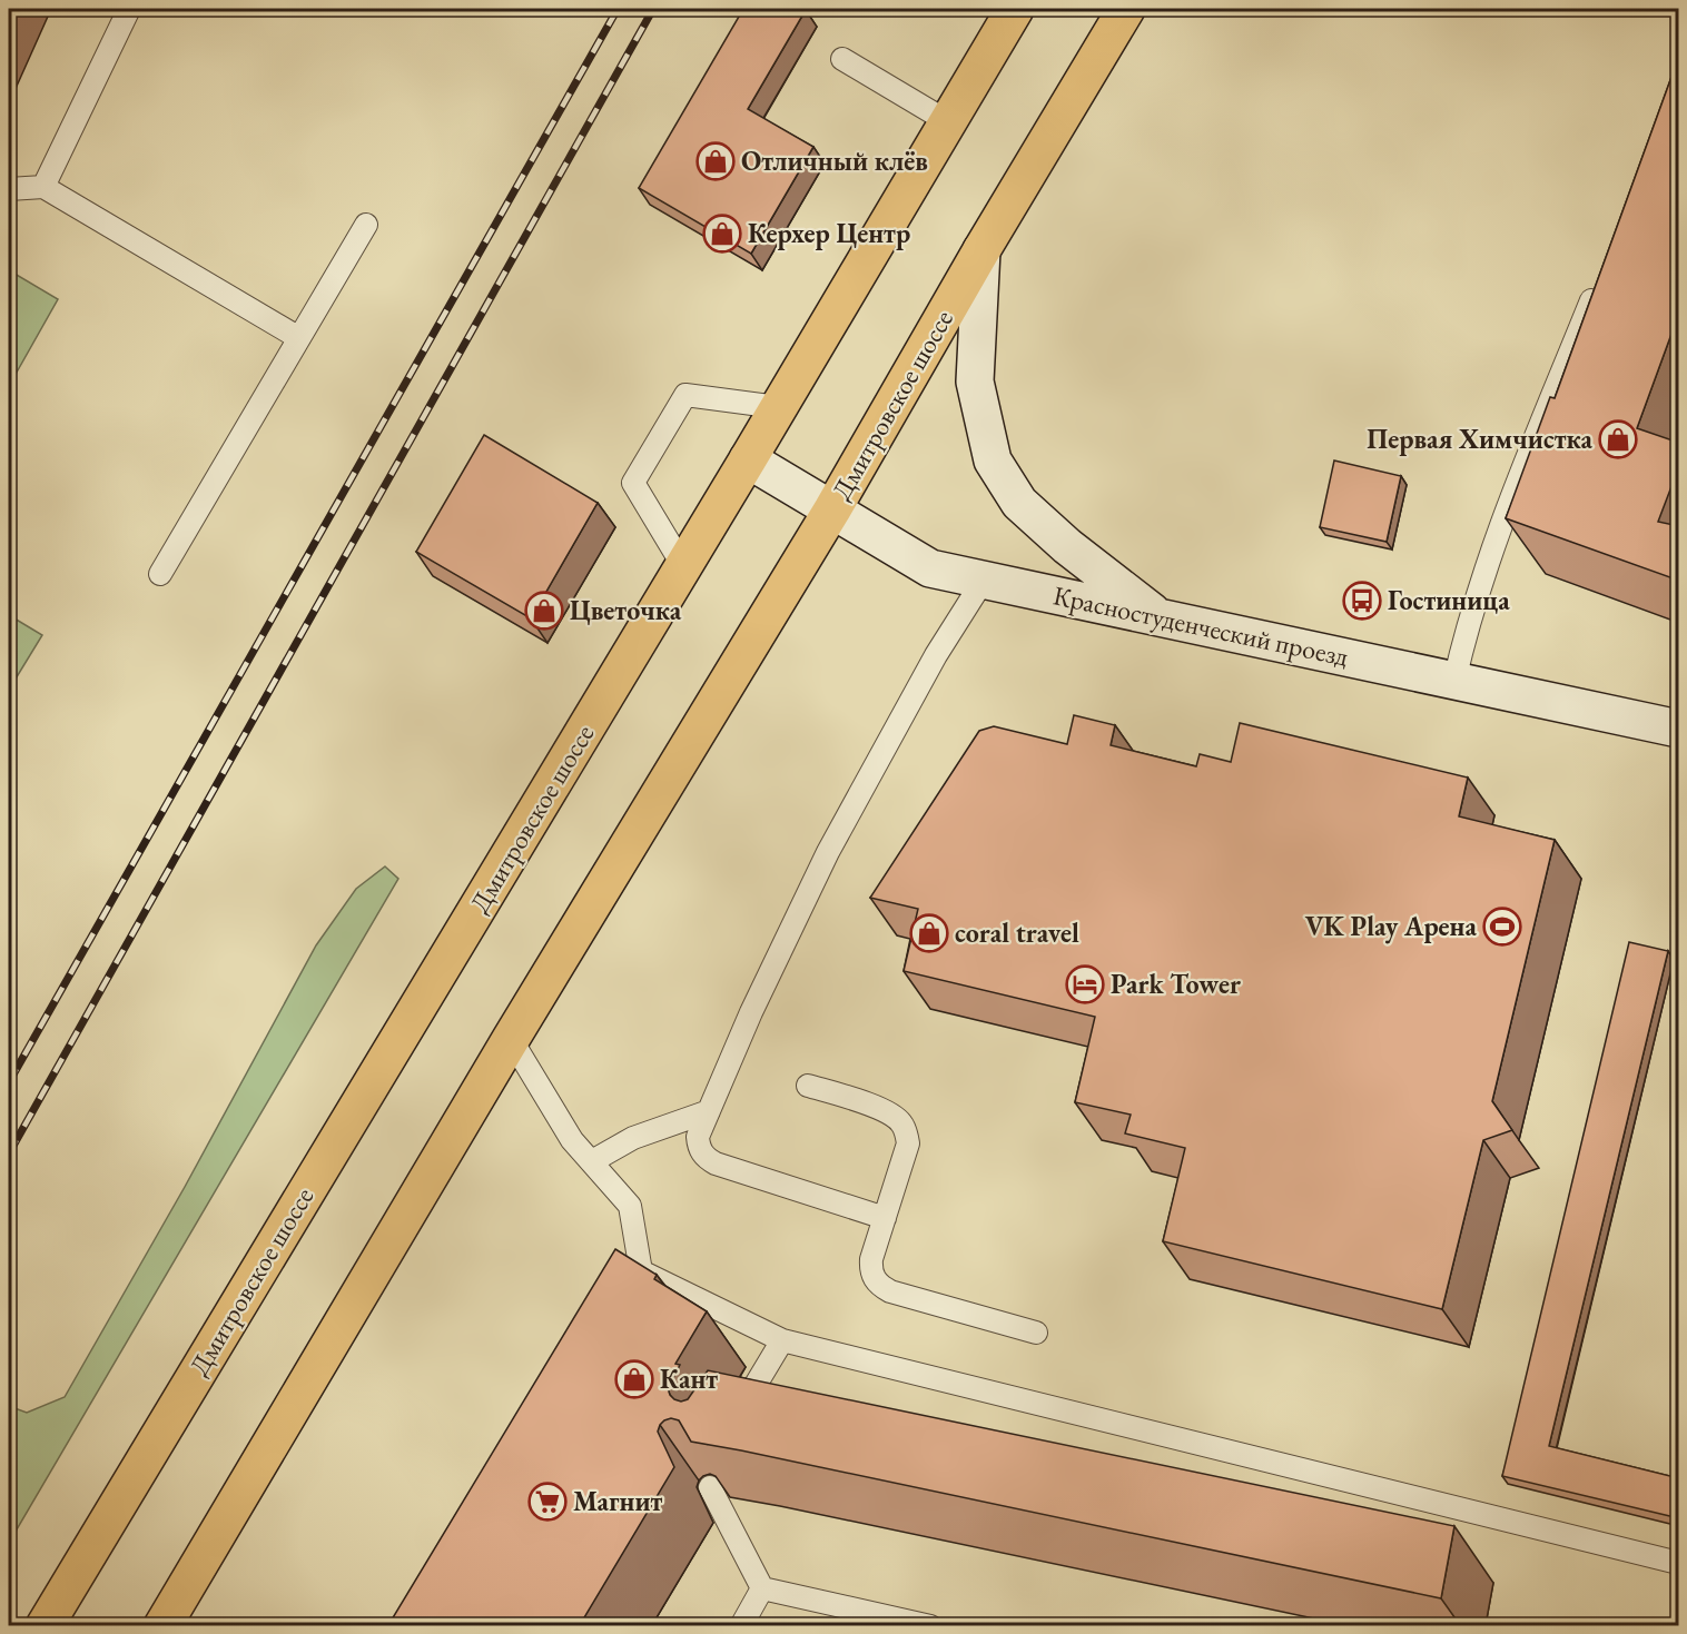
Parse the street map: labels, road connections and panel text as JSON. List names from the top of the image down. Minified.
{"streets":{"main road":["Дмитровское шоссе"],"street":["Красностуденческий проезд"]},"crossings":[["Дмитровское шоссе","Красностуденческий проезд"]],"places":{"shop":["Отличный клёв","Керхер Центр","Первая Химчистка","Цветочка","coral travel","Кант"],"bus stop":["Гостиница"],"sports":["VK Play Арена"],"hotel":["Park Tower"],"supermarket":["Магнит"]}}
